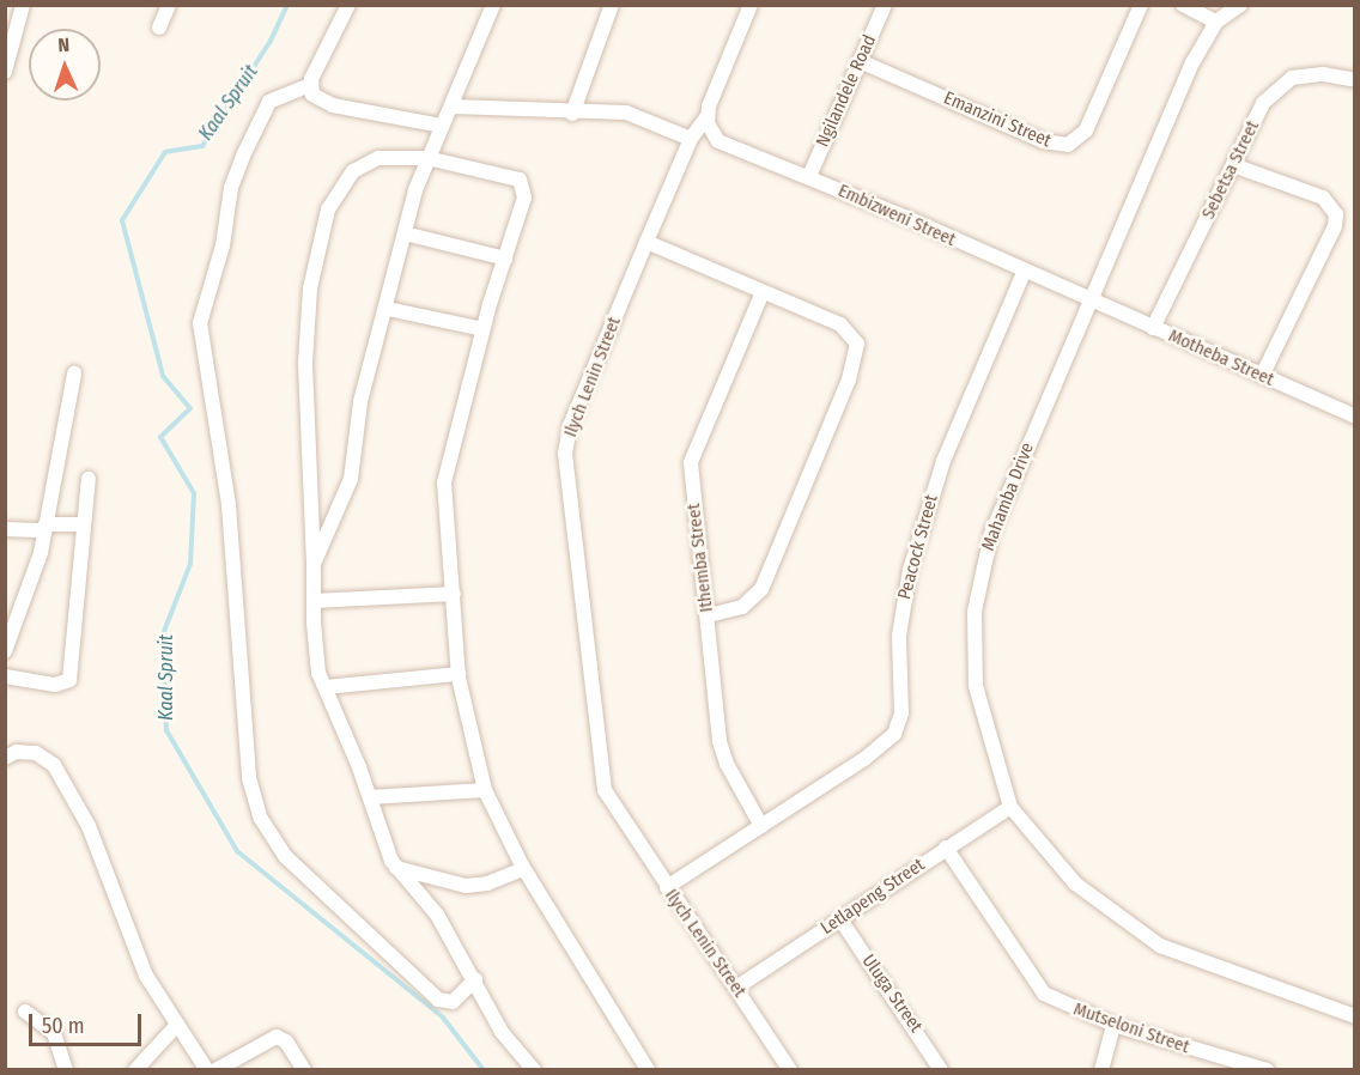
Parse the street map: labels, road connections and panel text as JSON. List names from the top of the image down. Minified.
{"streets":{"street":["Ngilandele Road","Emanzini Street","Sebetsa Street","Embizweni Street","Motheba Street","Ilych Lenin Street","Mahamba Drive","Peacock Street","Ithemba Street","Letlapeng Street","Uluga Street","Mutseloni Street"]},"crossings":[["Ngilandele Road","Emanzini Street"],["Ngilandele Road","Embizweni Street"],["Sebetsa Street","Motheba Street"],["Embizweni Street","Motheba Street"],["Embizweni Street","Ilych Lenin Street"],["Embizweni Street","Mahamba Drive"],["Embizweni Street","Peacock Street"],["Motheba Street","Mahamba Drive"],["Ilych Lenin Street","Peacock Street"],["Ilych Lenin Street","Letlapeng Street"],["Mahamba Drive","Letlapeng Street"],["Peacock Street","Ithemba Street"],["Letlapeng Street","Uluga Street"],["Letlapeng Street","Mutseloni Street"]],"water":["Kaal Spruit"],"scale_bar":"50 m","north":"top"}
